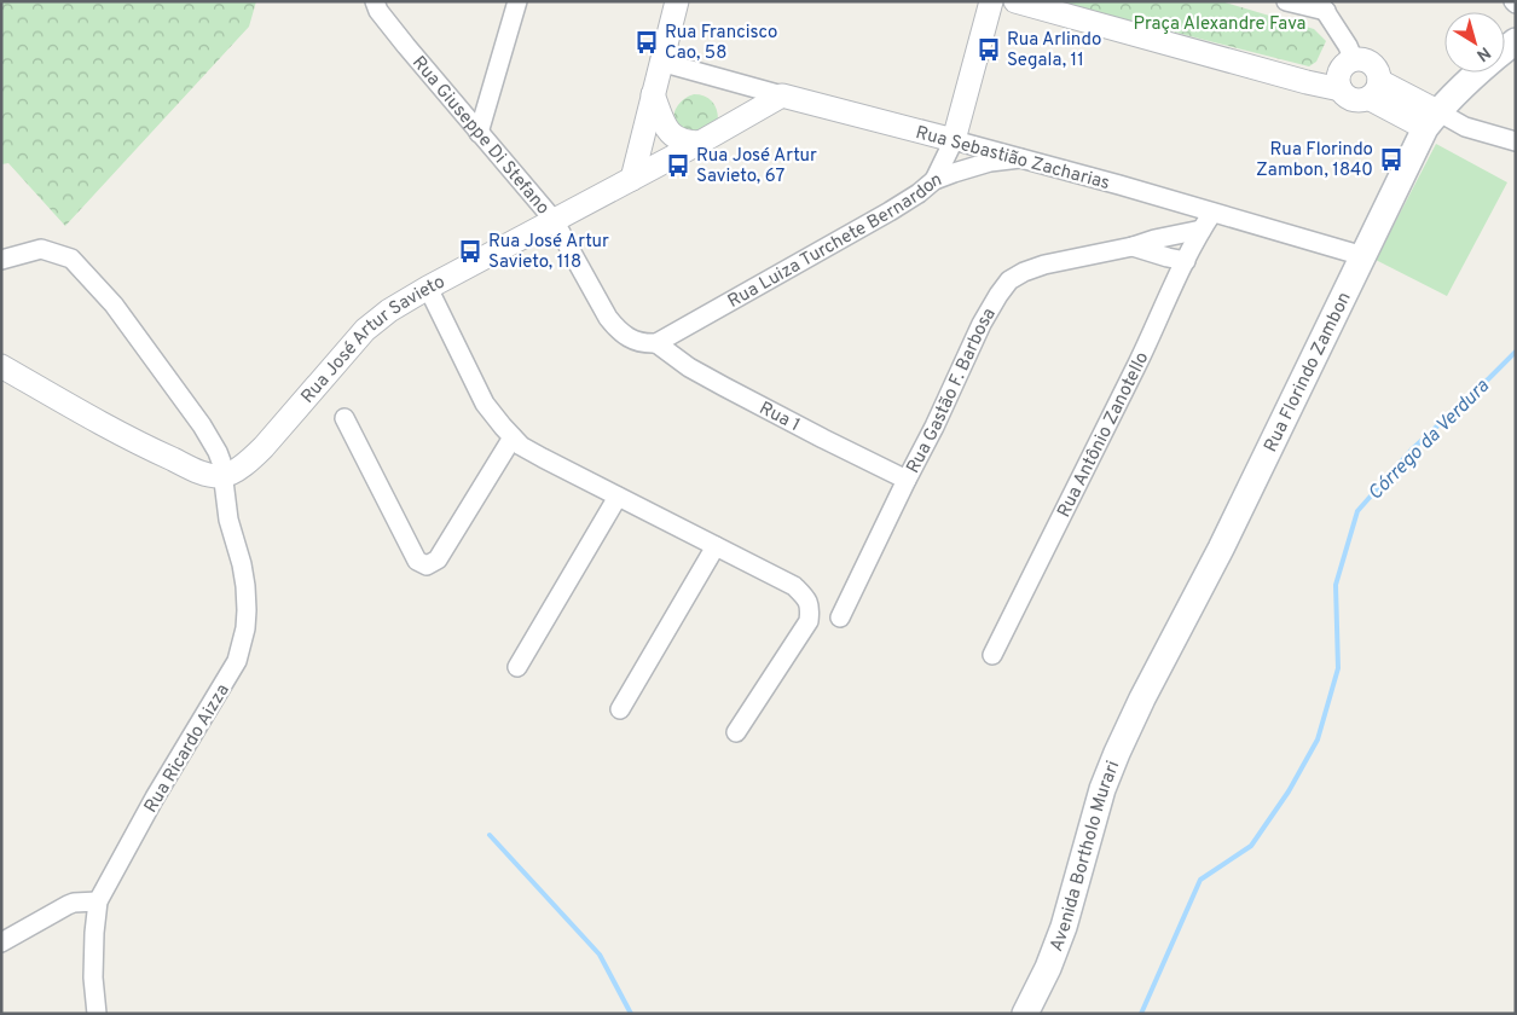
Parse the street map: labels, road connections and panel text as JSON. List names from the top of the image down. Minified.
{"streets":{"main road":["Rua Florindo Zambon","Avenida Bortholo Murari"],"street":["Rua Giuseppe Di Stefano","Rua Sebastião Zacharias","Rua Luiza Turchete Bernardon","Rua José Artur Savieto","Rua Gastão F. Barbosa","Rua 1","Rua Antônio Zanotello","Rua Ricardo Aizza"]},"crossings":[["Rua Giuseppe Di Stefano","Rua Luiza Turchete Bernardon"],["Rua Giuseppe Di Stefano","Rua José Artur Savieto"],["Rua Giuseppe Di Stefano","Rua 1"],["Rua Sebastião Zacharias","Rua Luiza Turchete Bernardon"],["Rua Sebastião Zacharias","Rua José Artur Savieto"],["Rua Sebastião Zacharias","Rua Florindo Zambon"],["Rua Sebastião Zacharias","Rua Antônio Zanotello"],["Rua Luiza Turchete Bernardon","Rua 1"],["Rua José Artur Savieto","Rua Ricardo Aizza"],["Rua Florindo Zambon","Avenida Bortholo Murari"],["Rua Gastão F. Barbosa","Rua 1"],["Rua Gastão F. Barbosa","Rua Antônio Zanotello"]],"water":["Córrego da Verdura"],"parks":["Praça Alexandre Fava"],"places":{"bus stop":["Rua Francisco Cao, 58","Rua Arlindo Segala, 11","Rua Florindo Zambon, 1840","Rua José Artur Savieto, 67","Rua José Artur Savieto, 118"]},"north":"bottom right"}
